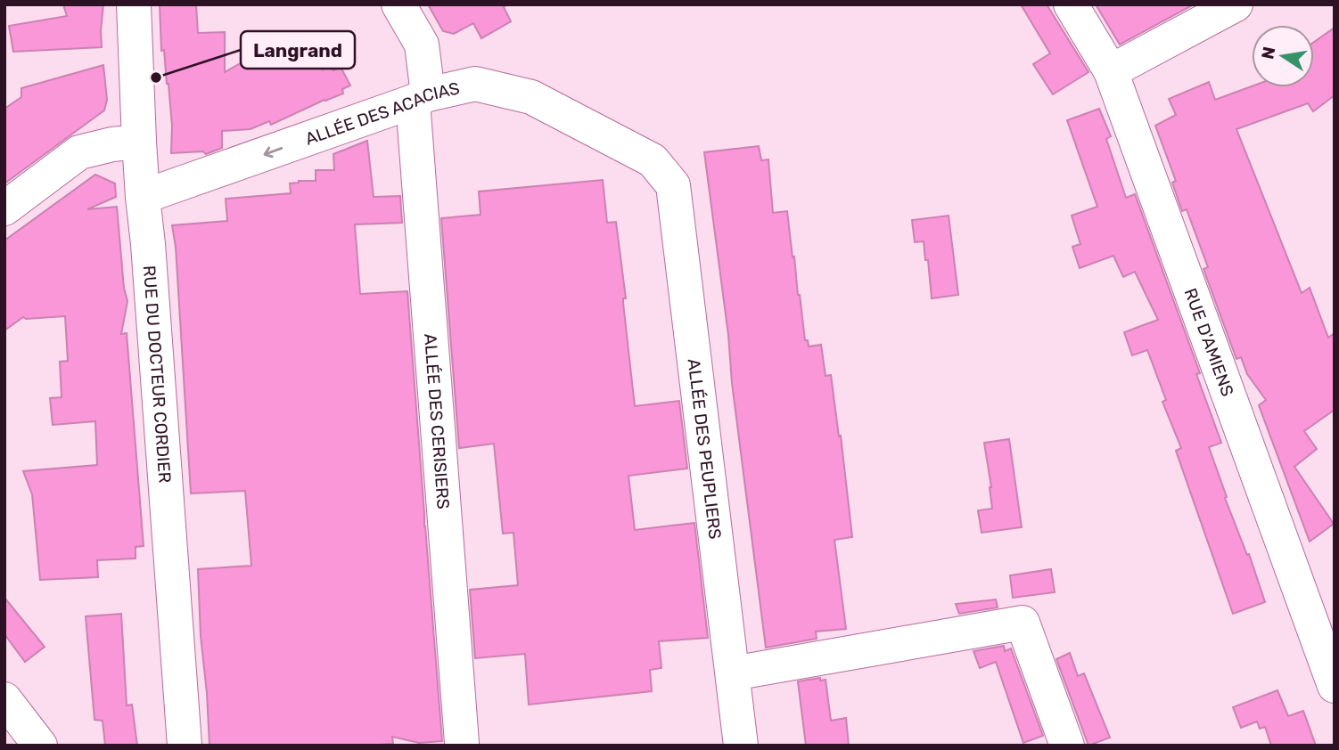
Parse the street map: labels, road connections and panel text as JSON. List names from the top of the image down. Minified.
{"streets":{"street":["ALLÉE DES ACACIAS","RUE D'AMIENS","RUE DU DOCTEUR CORDIER","ALLÉE DES CERISIERS","ALLÉE DES PEUPLIERS"]},"crossings":[["ALLÉE DES ACACIAS","RUE DU DOCTEUR CORDIER"],["ALLÉE DES ACACIAS","ALLÉE DES CERISIERS"],["ALLÉE DES ACACIAS","ALLÉE DES PEUPLIERS"]],"one_way":["ALLÉE DES ACACIAS"],"places":["Langrand"],"north":"left"}
